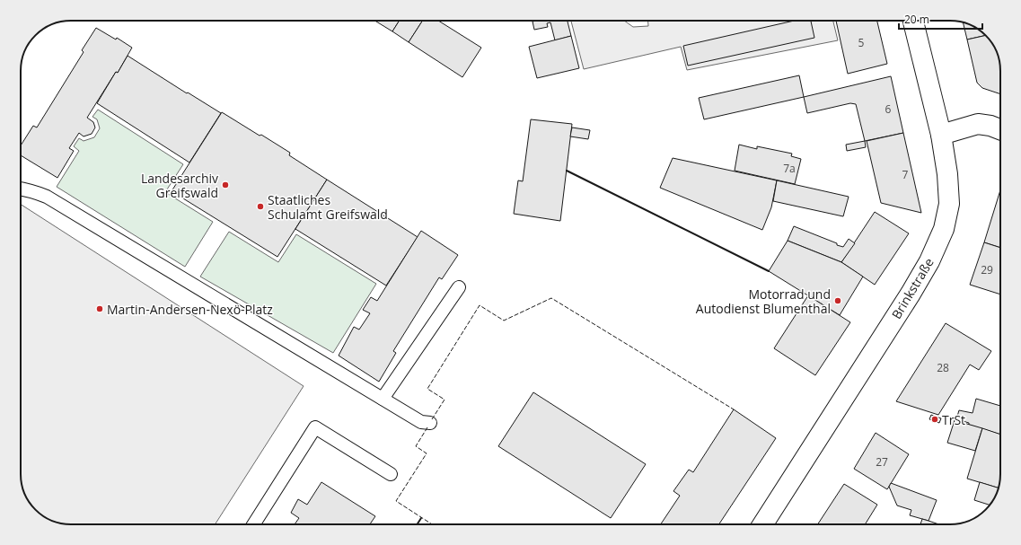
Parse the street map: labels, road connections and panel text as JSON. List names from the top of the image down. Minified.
{"streets":{"street":["Brinkstraße"]},"places":["Landesarchiv Greifswald","Staatliches Schulamt Greifswald","Motorrad und Autodienst Blumenthal","Martin-Andersen-Nexö-Platz","TrSt"],"house_numbers":["5","6","7a","7","29","28","27"],"scale_bar":"20 m"}
